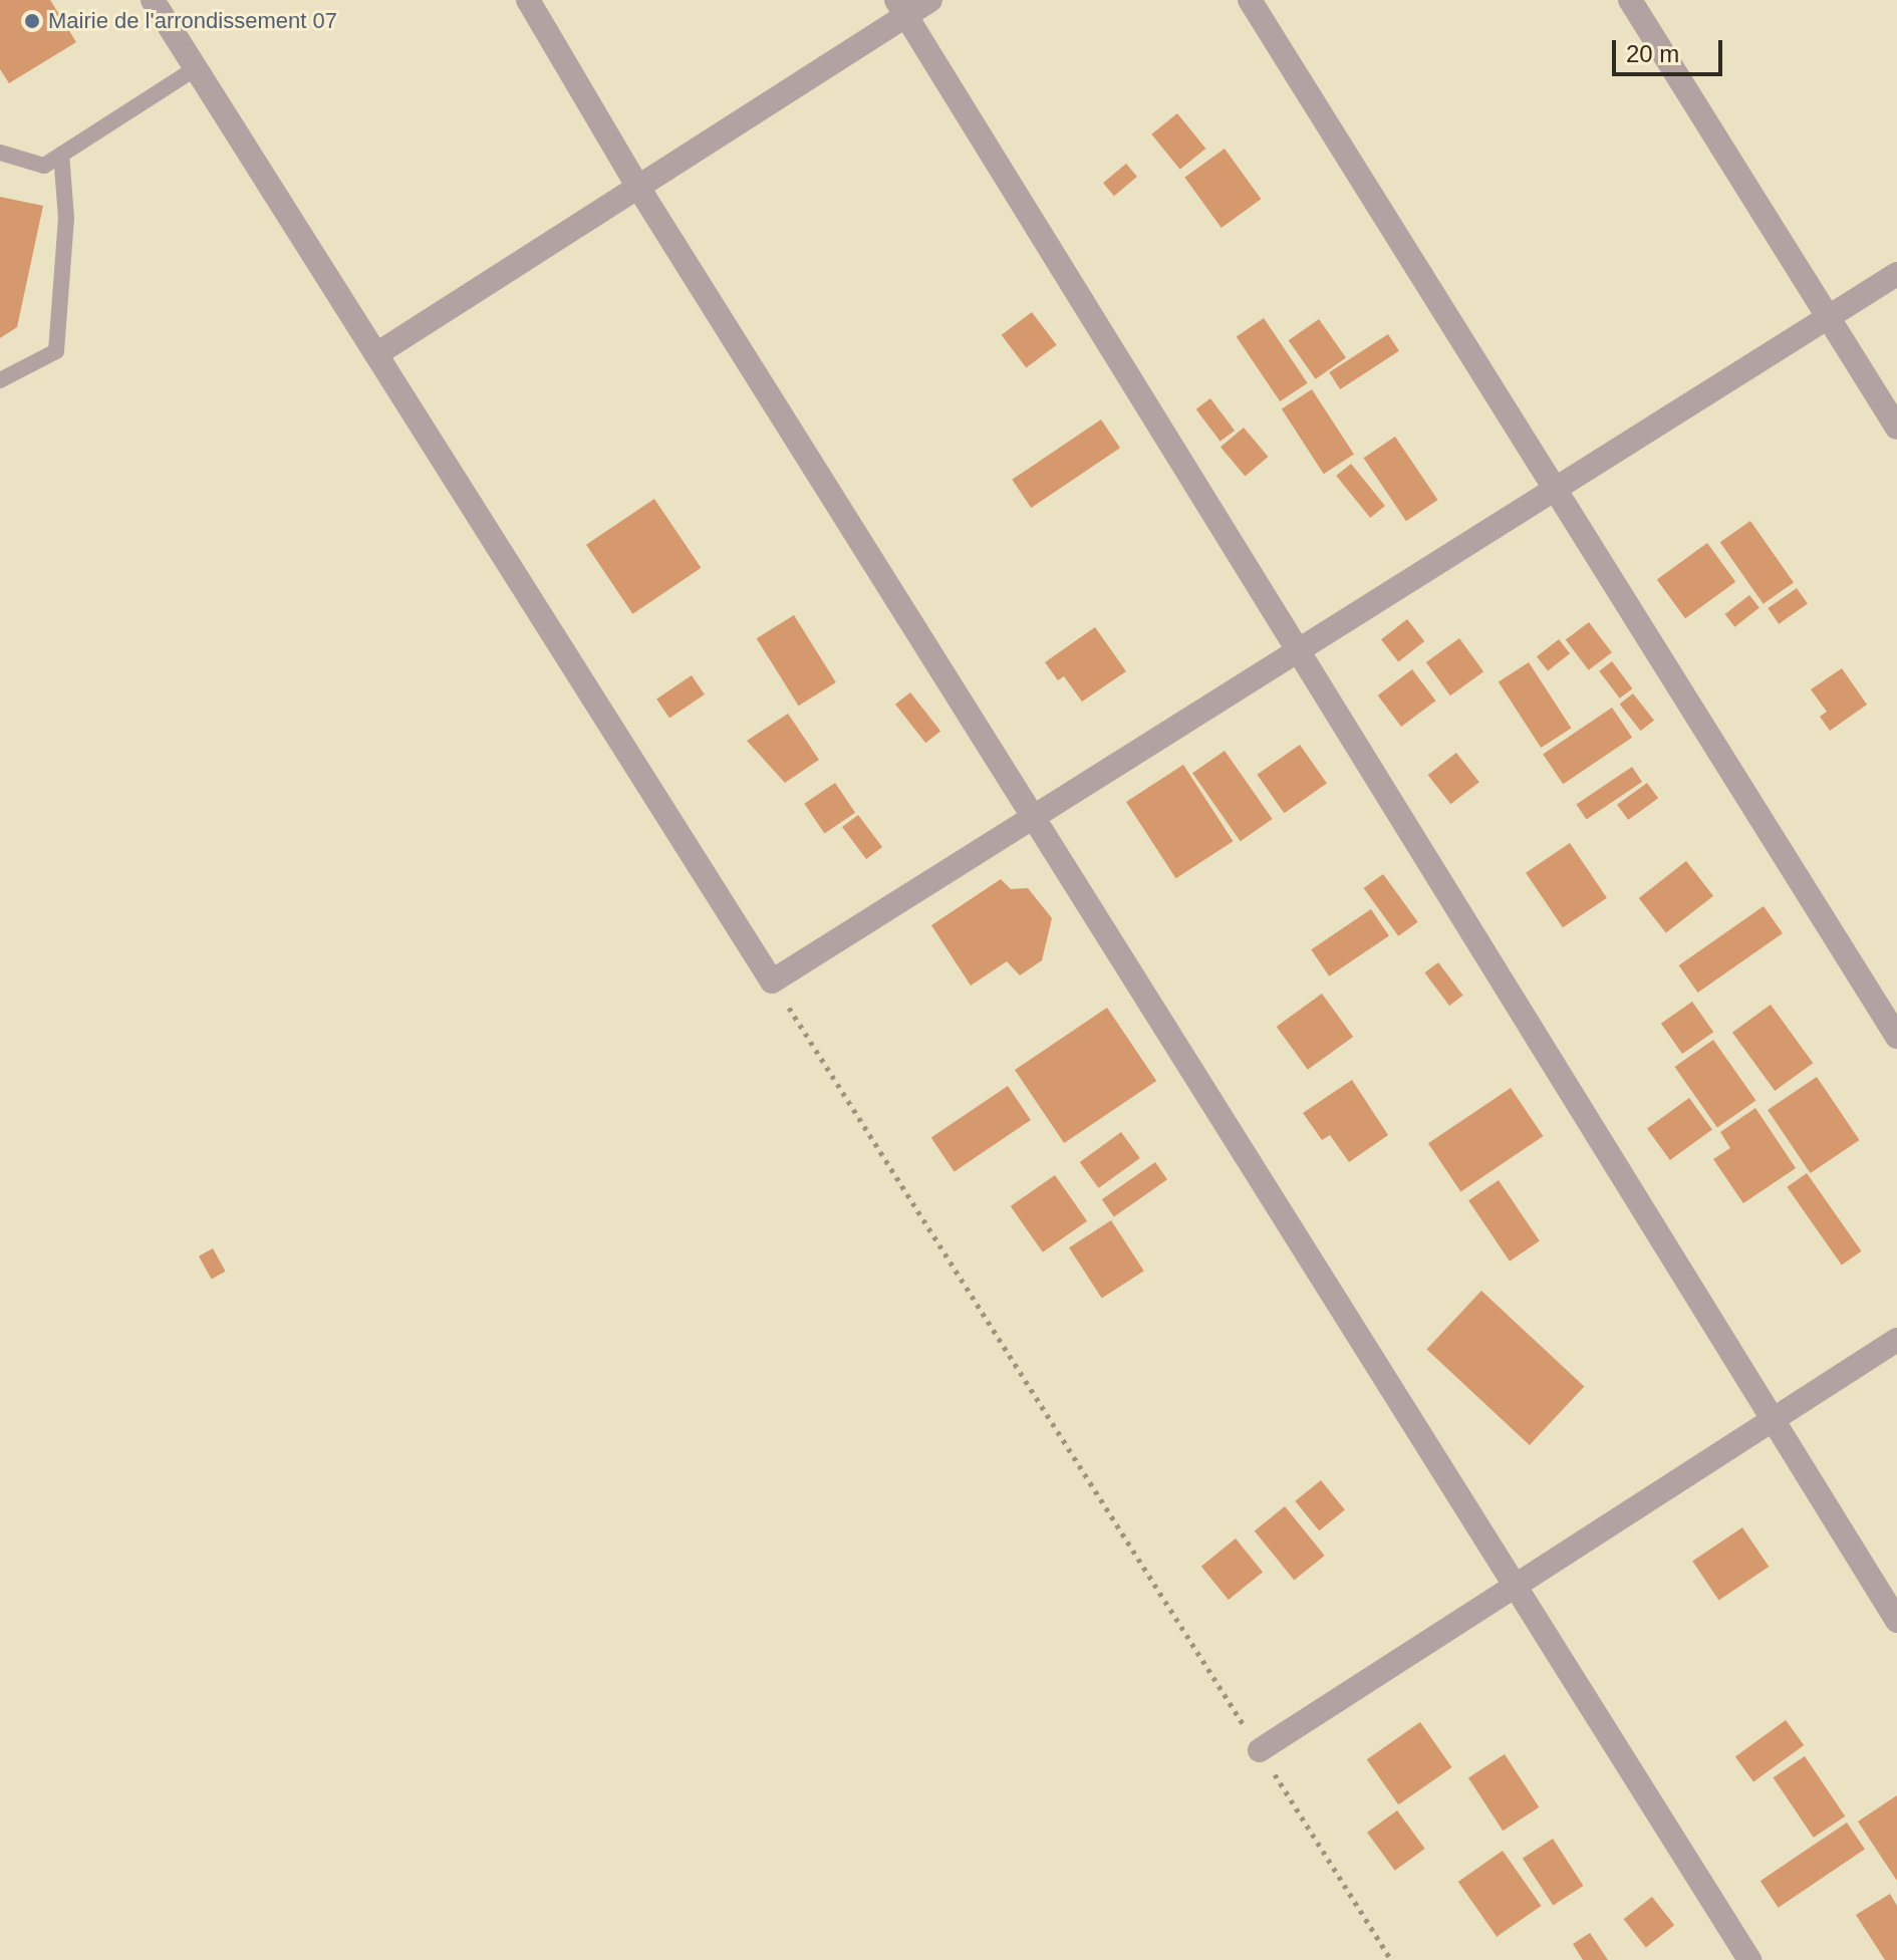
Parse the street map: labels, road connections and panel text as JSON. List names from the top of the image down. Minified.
{"places":["Mairie de l'arrondissement 07"],"scale_bar":"20 m"}
